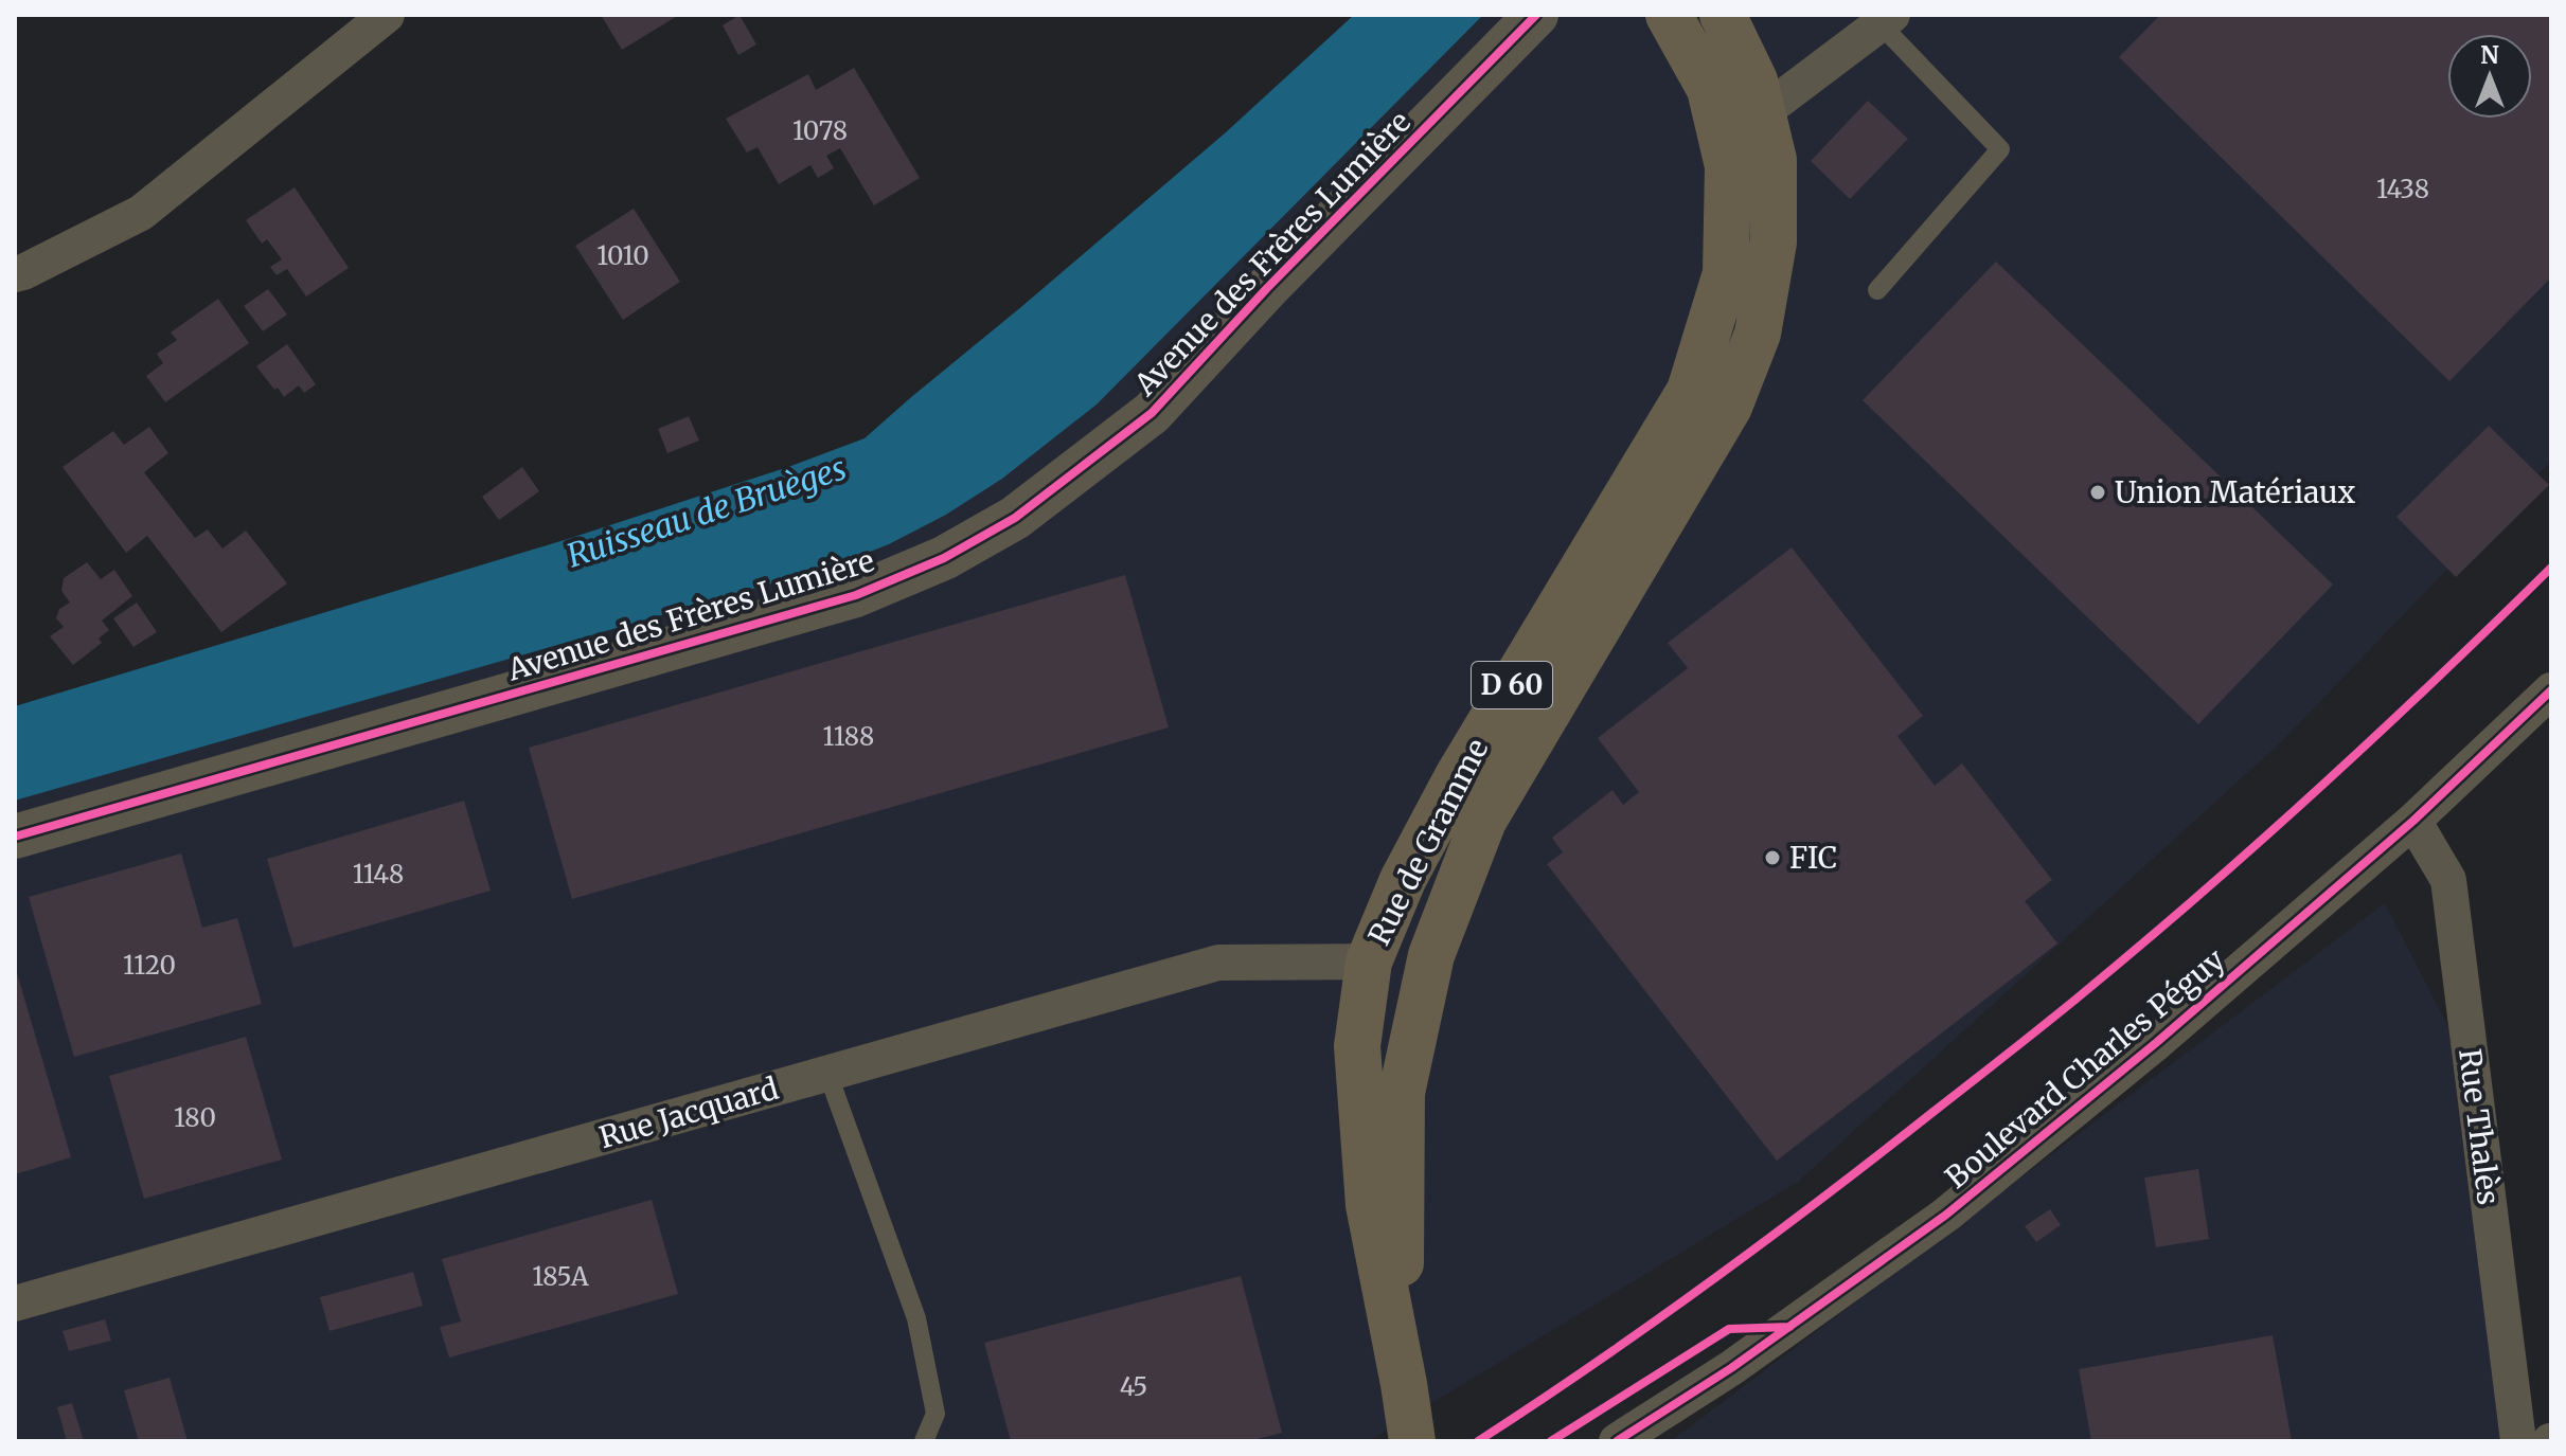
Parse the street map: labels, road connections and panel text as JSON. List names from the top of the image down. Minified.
{"streets":{"main road":["D 60","Rue de Gramme"],"street":["Avenue des Frères Lumière","Boulevard Charles Péguy","Rue Jacquard","Rue Thalès"]},"crossings":[["Rue de Gramme","Rue Jacquard"],["Boulevard Charles Péguy","Rue Thalès"]],"water":["Ruisseau de Bruèges"],"places":["Union Matériaux","FIC"],"house_numbers":["1078","1438","1010","1188","1148","1120","180","185A","45"],"north":"top"}
